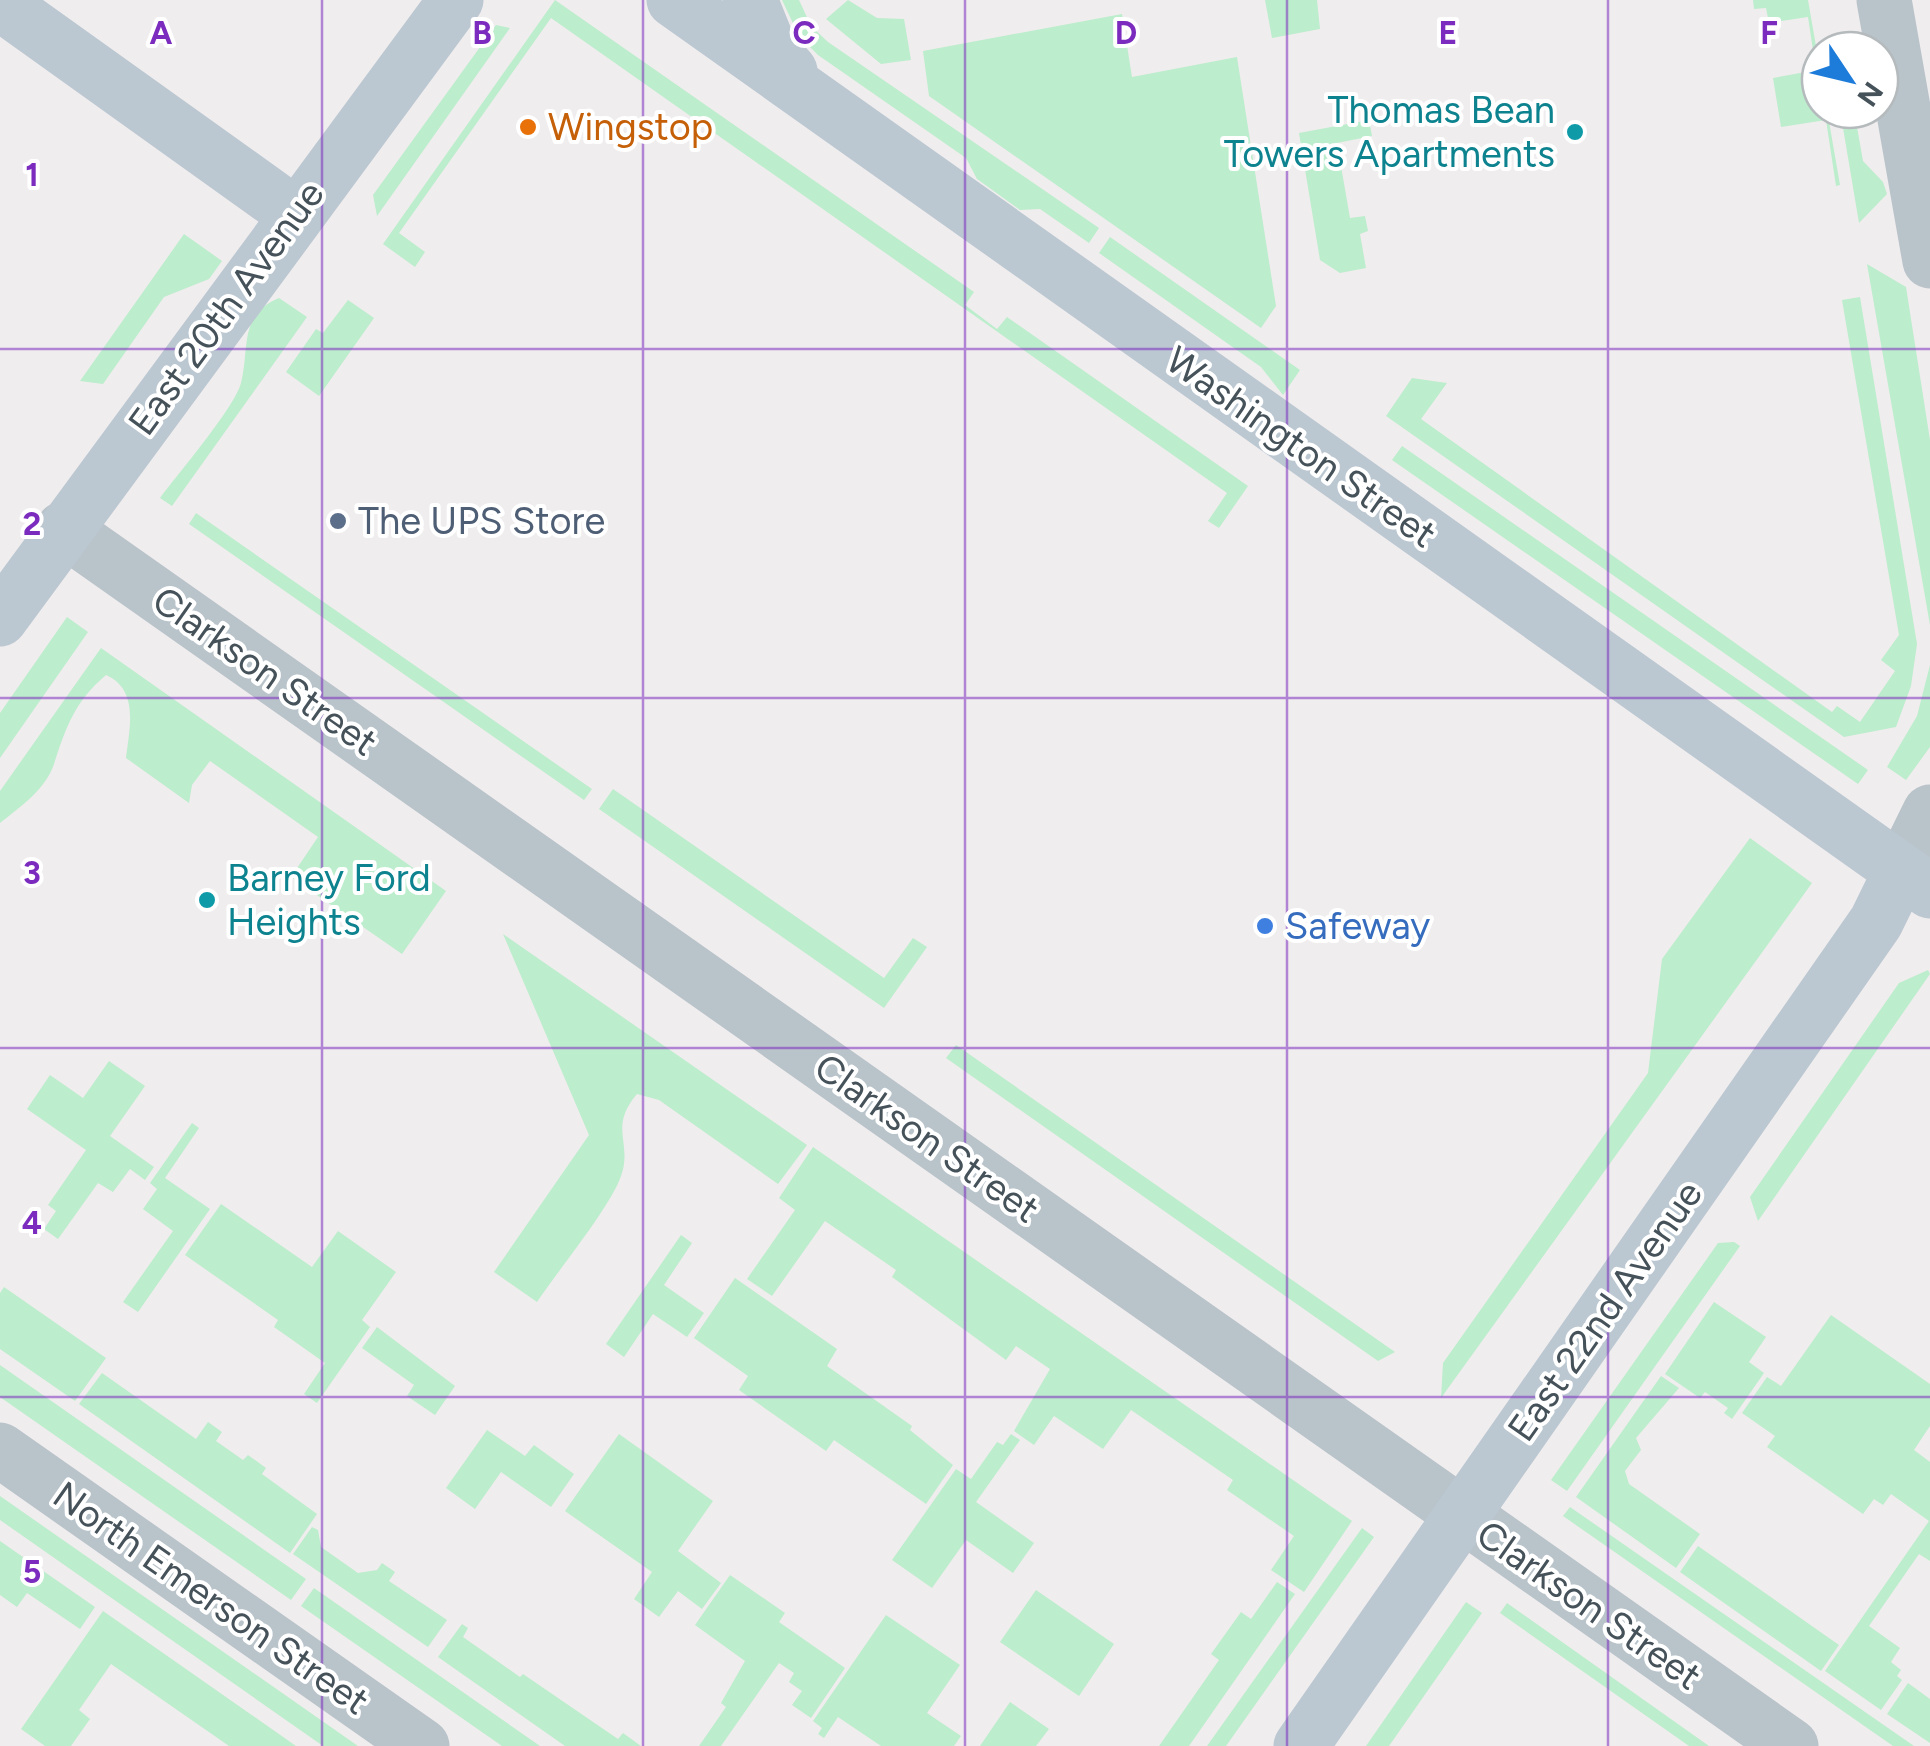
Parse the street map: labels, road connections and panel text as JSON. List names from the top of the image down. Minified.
{"streets":{"street":["East 20th Avenue","Washington Street","Clarkson Street","East 22nd Avenue","North Emerson Street"]},"crossings":[["East 20th Avenue","Clarkson Street"],["Washington Street","East 22nd Avenue"],["Clarkson Street","East 22nd Avenue"]],"places":["Wingstop","Thomas Bean Towers Apartments","The UPS Store","Barney Ford Heights","Safeway"],"north":"bottom right","grid":{"columns":["A","B","C","D","E","F"],"rows":["1","2","3","4","5"]}}
